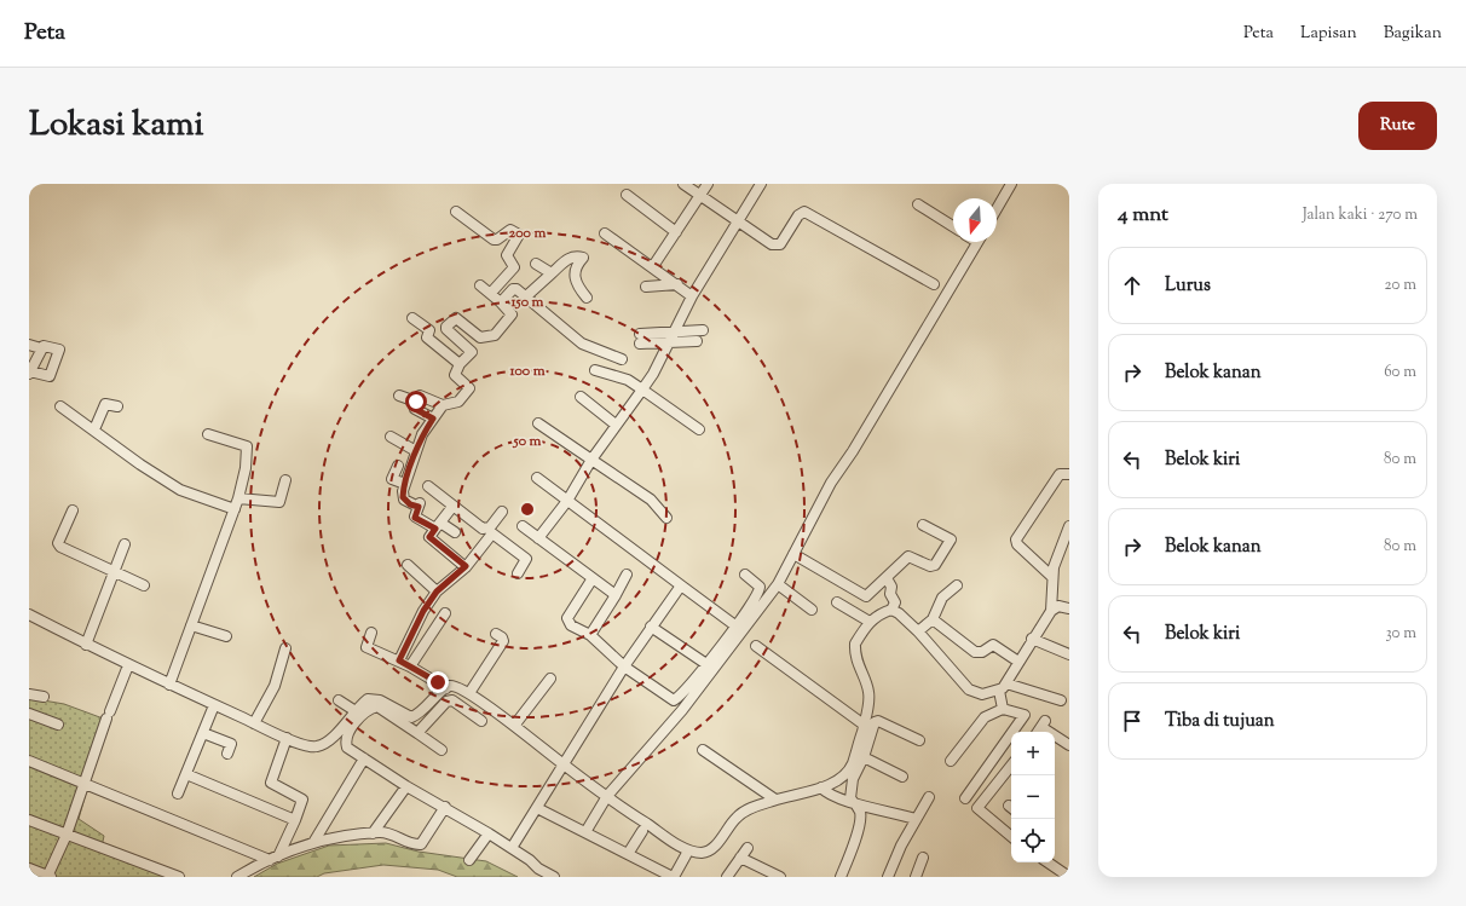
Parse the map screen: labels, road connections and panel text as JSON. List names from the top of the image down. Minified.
{"north":"bottom","page":{"header":"Peta","nav":["Peta","Lapisan","Bagikan"],"title":"Lokasi kami","buttons":"Rute","heading":["4 mnt","Jalan kaki · 270 m"],"list":[["Lurus","20 m"],["Belok kanan","60 m"],["Belok kiri","80 m"],["Belok kanan","80 m"],["Belok kiri","30 m"],"Tiba di tujuan"],"map_buttons":["+","−"]},"rings":["200 m","150 m","100 m","50 m"]}
